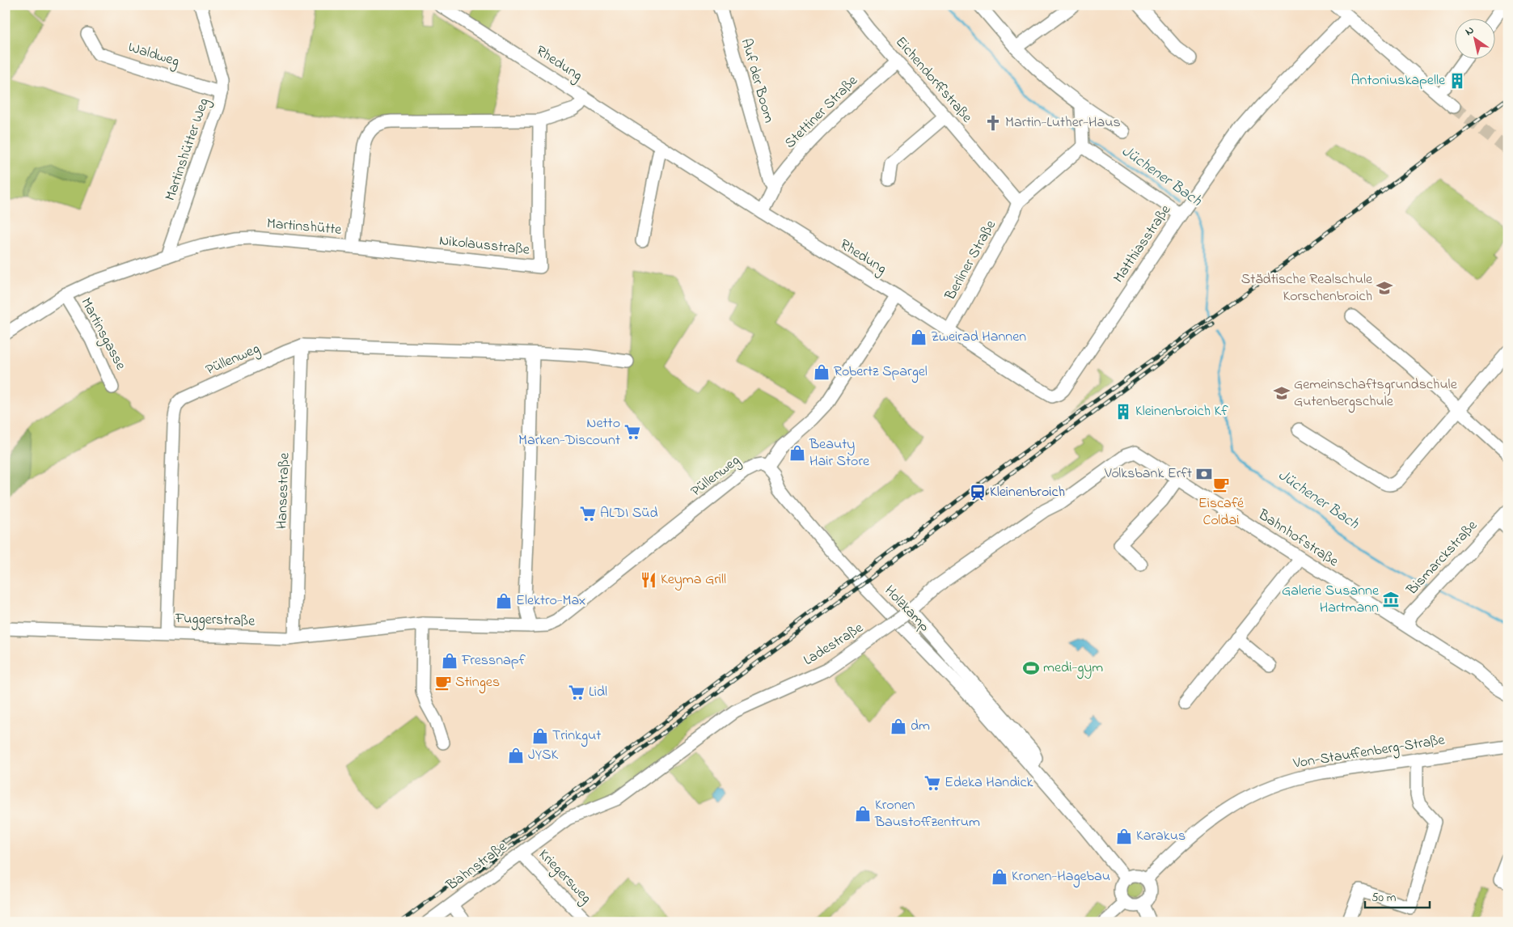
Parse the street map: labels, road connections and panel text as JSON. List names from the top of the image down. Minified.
{"streets":{"street":["Waldweg","Rhedung","Eichendorffstraße","Auf der Boom","Stettiner Straße","Martinshütter Weg","Martinshütte","Matthiasstraße","Nikolausstraße","Berliner Straße","Martinsgasse","Püllenweg","Hansestraße","Bahnhofstraße","Bismarckstraße","Holzkamp","Fuggerstraße","Ladestraße","Von-Stauffenberg-Straße","Bahnstraße","Kriegersweg"]},"crossings":[["Waldweg","Martinshütter Weg"],["Rhedung","Stettiner Straße"],["Rhedung","Martinshütte"],["Rhedung","Matthiasstraße"],["Rhedung","Berliner Straße"],["Eichendorffstraße","Stettiner Straße"],["Eichendorffstraße","Berliner Straße"],["Auf der Boom","Stettiner Straße"],["Martinshütter Weg","Martinshütte"],["Martinshütte","Nikolausstraße"],["Martinshütte","Martinsgasse"],["Püllenweg","Hansestraße"],["Püllenweg","Holzkamp"],["Püllenweg","Fuggerstraße"],["Hansestraße","Fuggerstraße"],["Bahnhofstraße","Bismarckstraße"],["Bahnhofstraße","Ladestraße"],["Holzkamp","Ladestraße"],["Holzkamp","Von-Stauffenberg-Straße"],["Ladestraße","Bahnstraße"],["Ladestraße","Kriegersweg"],["Bahnstraße","Kriegersweg"]],"water":["Jüchener Bach"],"places":{"building":["Antoniuskapelle","Kleinenbroich Kf"],"church":["Martin-Luther-Haus"],"school or university":["Städtische Realschule Korschenbroich","Gemeinschaftsgrundschule Gutenbergschule"],"shop":["Zweirad Hannen","Robertz Spargel","Beauty Hair Store","Elektro-Max","Fressnapf","dm","Trinkgut","JYSK","Kronen Baustoffzentrum","Karakus","Kronen-Hagebau"],"supermarket":["Netto Marken-Discount","ALDI Süd","Lidl","Edeka Handick"],"bank":["Volksbank Erft"],"cafe":["Eiscafé Coldai","Stinges"],"station":["Kleinenbroich"],"restaurant":["Keyma Grill"],"museum":["Galerie Susanne Hartmann"],"sports":["medi-gym"]},"scale_bar":"50 m","north":"top left"}
